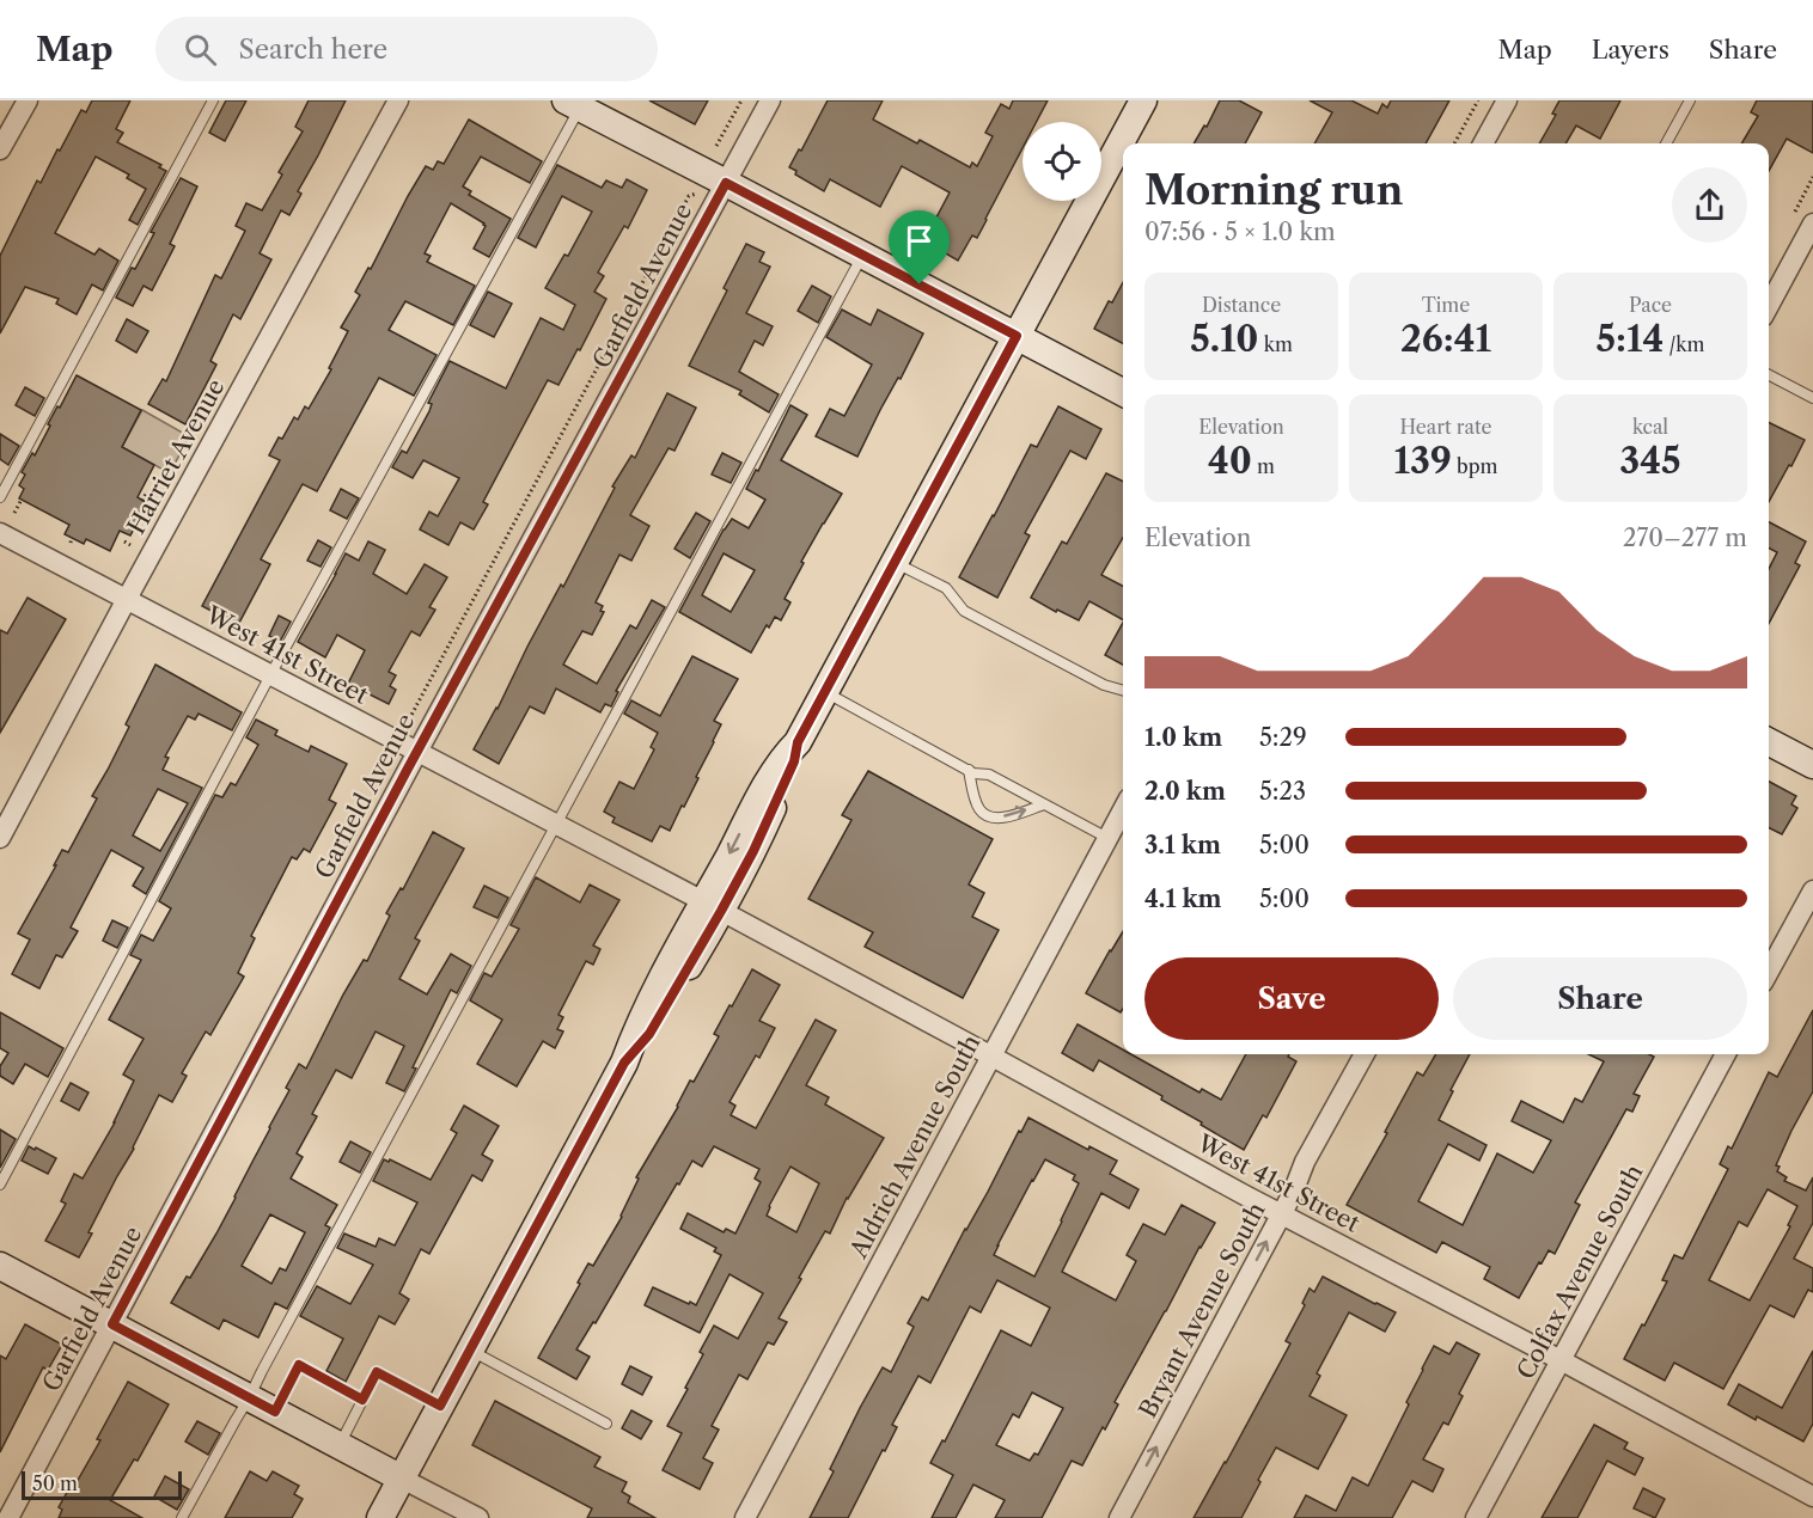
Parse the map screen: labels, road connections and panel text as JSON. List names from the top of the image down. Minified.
{"streets":{"street":["Garfield Avenue","Harriet Avenue","West 41st Street","Aldrich Avenue South","Colfax Avenue South","Bryant Avenue South"]},"crossings":[["Garfield Avenue","West 41st Street"],["Harriet Avenue","West 41st Street"],["West 41st Street","Aldrich Avenue South"],["West 41st Street","Colfax Avenue South"],["West 41st Street","Bryant Avenue South"]],"one_way":["Bryant Avenue South"],"scale_bar":"50 m","page":{"header":"Map","search":"Search here","nav":["Map","Layers","Share"],"heading":["Morning run","07:56 · 5 × 1.0 km"],"stats":[["Distance","5.10 km"],["Time","26:41"],["Pace","5:14 /km"],["Elevation","40 m"],["Heart rate","139 bpm"],["kcal","345"]],"chart":["Elevation","270–277 m"],"list":[{"name":"1.0 km","note":"5:29"},{"name":"2.0 km","note":"5:23"},{"name":"3.1 km","note":"5:00"},{"name":"4.1 km","note":"5:00"}],"buttons":["Save","Share"],"scale":"50 m"}}
